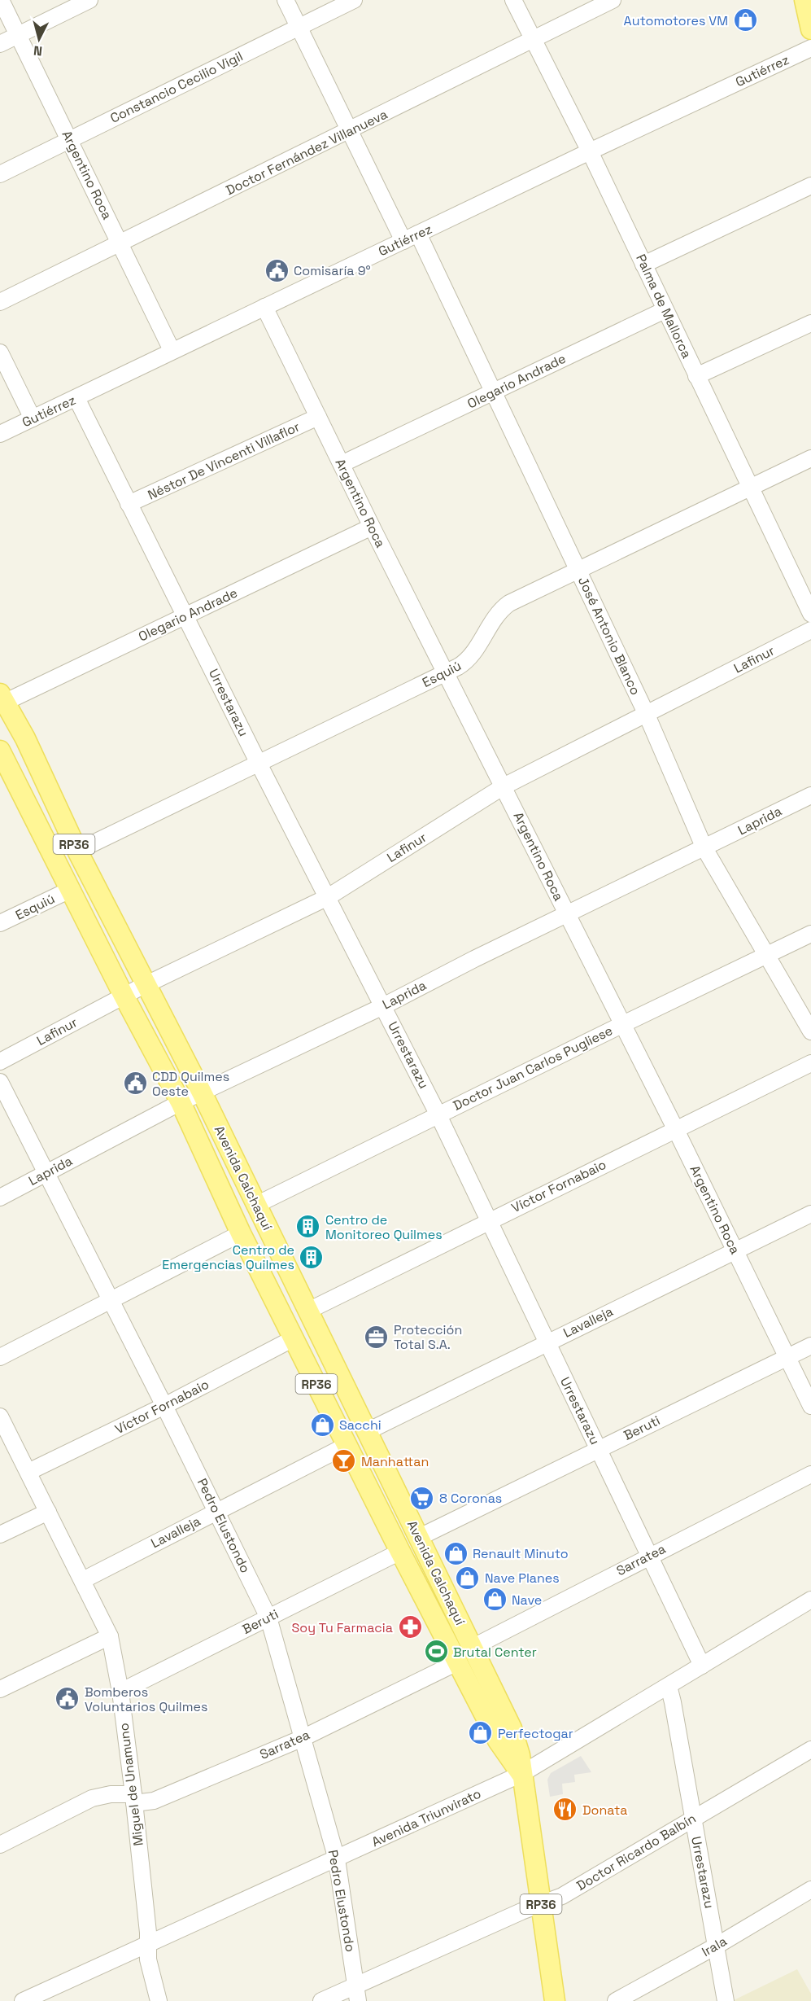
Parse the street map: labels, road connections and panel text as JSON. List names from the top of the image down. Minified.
{"streets":{"main road":["RP36","Avenida Calchaquí"],"street":["Gutiérrez","Constancio Cecilio Vigil","Doctor Fernández Villanueva","Argentino Roca","Palma de Mallorca","Olegario Andrade","Néstor De Vincenti Villaflor","José Antonio Blanco","Lafinur","Esquiú","Urrestarazu","Laprida","Doctor Juan Carlos Pugliese","Víctor Fornabaio","Lavalleja","Beruti","Pedro Elustondo","Sarratea","Miguel de Unamuno","Avenida Triunvirato","Doctor Ricardo Balbín","Irala"]},"crossings":[["Gutiérrez","Argentino Roca"],["Gutiérrez","Palma de Mallorca"],["Gutiérrez","José Antonio Blanco"],["Gutiérrez","Urrestarazu"],["Constancio Cecilio Vigil","Argentino Roca"],["Constancio Cecilio Vigil","José Antonio Blanco"],["Doctor Fernández Villanueva","Argentino Roca"],["Doctor Fernández Villanueva","Palma de Mallorca"],["Doctor Fernández Villanueva","José Antonio Blanco"],["Argentino Roca","Olegario Andrade"],["Argentino Roca","Néstor De Vincenti Villaflor"],["Argentino Roca","Lafinur"],["Argentino Roca","Esquiú"],["Argentino Roca","Laprida"],["Argentino Roca","Doctor Juan Carlos Pugliese"],["Argentino Roca","Víctor Fornabaio"],["Argentino Roca","Lavalleja"],["Argentino Roca","Beruti"],["Palma de Mallorca","Olegario Andrade"],["Palma de Mallorca","Esquiú"],["Olegario Andrade","José Antonio Blanco"],["Olegario Andrade","Urrestarazu"],["Olegario Andrade","Avenida Calchaquí"],["Néstor De Vincenti Villaflor","Urrestarazu"],["José Antonio Blanco","Lafinur"],["José Antonio Blanco","Esquiú"],["José Antonio Blanco","Laprida"],["José Antonio Blanco","Doctor Juan Carlos Pugliese"],["Lafinur","Urrestarazu"],["Lafinur","Avenida Calchaquí"],["Esquiú","Urrestarazu"],["Esquiú","Avenida Calchaquí"],["Urrestarazu","Laprida"],["Urrestarazu","Doctor Juan Carlos Pugliese"],["Urrestarazu","Víctor Fornabaio"],["Urrestarazu","Lavalleja"],["Urrestarazu","Beruti"],["Urrestarazu","Sarratea"],["Urrestarazu","Avenida Triunvirato"],["Urrestarazu","Doctor Ricardo Balbín"],["Urrestarazu","Irala"],["Laprida","Avenida Calchaquí"],["Laprida","Pedro Elustondo"],["Doctor Juan Carlos Pugliese","Avenida Calchaquí"],["Avenida Calchaquí","Víctor Fornabaio"],["Avenida Calchaquí","Lavalleja"],["Avenida Calchaquí","Beruti"],["Avenida Calchaquí","Sarratea"],["Avenida Calchaquí","Avenida Triunvirato"],["Avenida Calchaquí","Doctor Ricardo Balbín"],["Víctor Fornabaio","Pedro Elustondo"],["Víctor Fornabaio","Miguel de Unamuno"],["Lavalleja","Pedro Elustondo"],["Lavalleja","Miguel de Unamuno"],["Beruti","Pedro Elustondo"],["Beruti","Miguel de Unamuno"],["Pedro Elustondo","Sarratea"],["Pedro Elustondo","Avenida Triunvirato"],["Pedro Elustondo","Doctor Ricardo Balbín"],["Sarratea","Miguel de Unamuno"],["Miguel de Unamuno","Avenida Triunvirato"]],"places":{"shop":["Automotores VM","Sacchi","Renault Minuto","Nave Planes","Nave","Perfectogar"],"public building":["Comisaría 9°","CDD Quilmes Oeste","Bomberos Voluntarios Quilmes"],"building":["Centro de Monitoreo Quilmes","Centro de Emergencias Quilmes"],"office":["Protección Total S.A."],"bar":["Manhattan"],"supermarket":["8 Coronas"],"pharmacy":["Soy Tu Farmacia"],"sports":["Brutal Center"],"restaurant":["Donata"]},"north":"bottom"}
